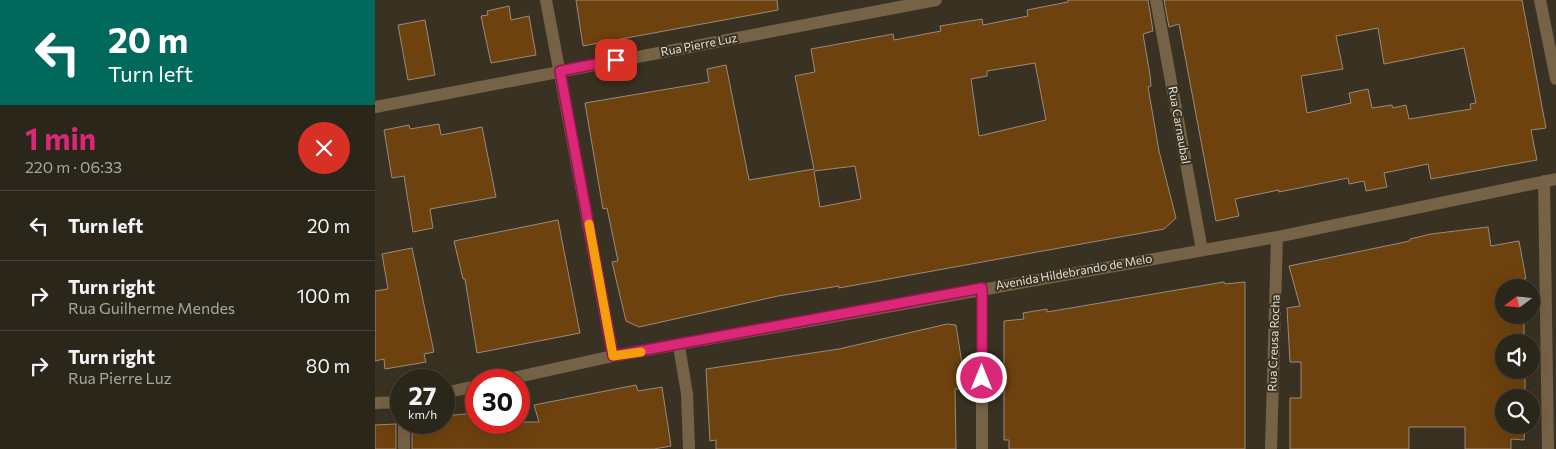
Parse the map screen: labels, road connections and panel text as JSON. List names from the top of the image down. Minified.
{"streets":{"street":["Rua Pierre Luz","Rua Carnaubal","Avenida Hildebrando de Melo","Rua Creusa Rocha"]},"crossings":[["Rua Carnaubal","Avenida Hildebrando de Melo"],["Avenida Hildebrando de Melo","Rua Creusa Rocha"]],"north":"left","page":{"turn":["20 m","Turn left"],"heading":["1 min","220 m · 06:33"],"list":[{"name":"Turn left","value":"20 m"},{"name":"Turn right","note":"Rua Guilherme Mendes","value":"100 m"},{"name":"Turn right","note":"Rua Pierre Luz","value":"80 m"}],"speed":"27 km/h","limit":"30"}}
